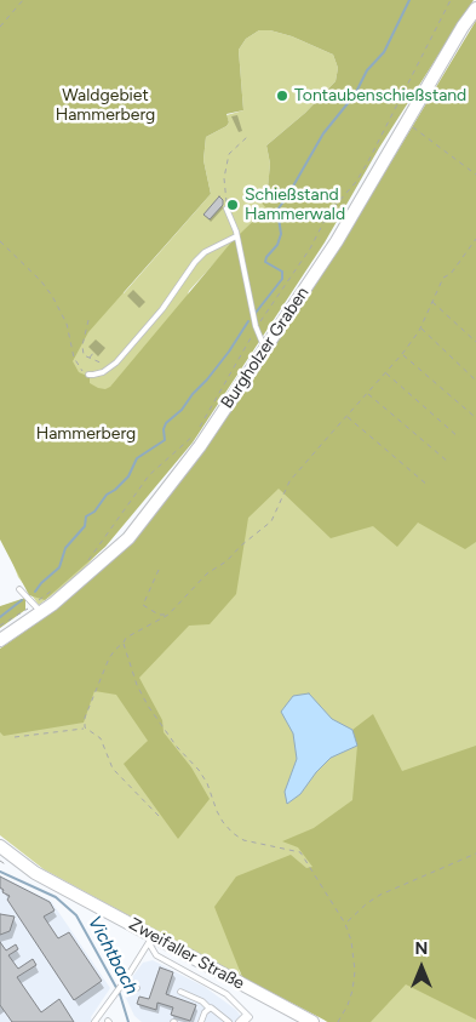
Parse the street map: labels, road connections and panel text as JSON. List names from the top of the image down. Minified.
{"streets":{"main road":["Burgholzer Graben","Zweifaller Straße"]},"water":["Vichtbach"],"parks":["Waldgebiet Hammerberg","Hammerberg"],"places":["Tontaubenschießstand","Schießstand Hammerwald"],"north":"top"}
